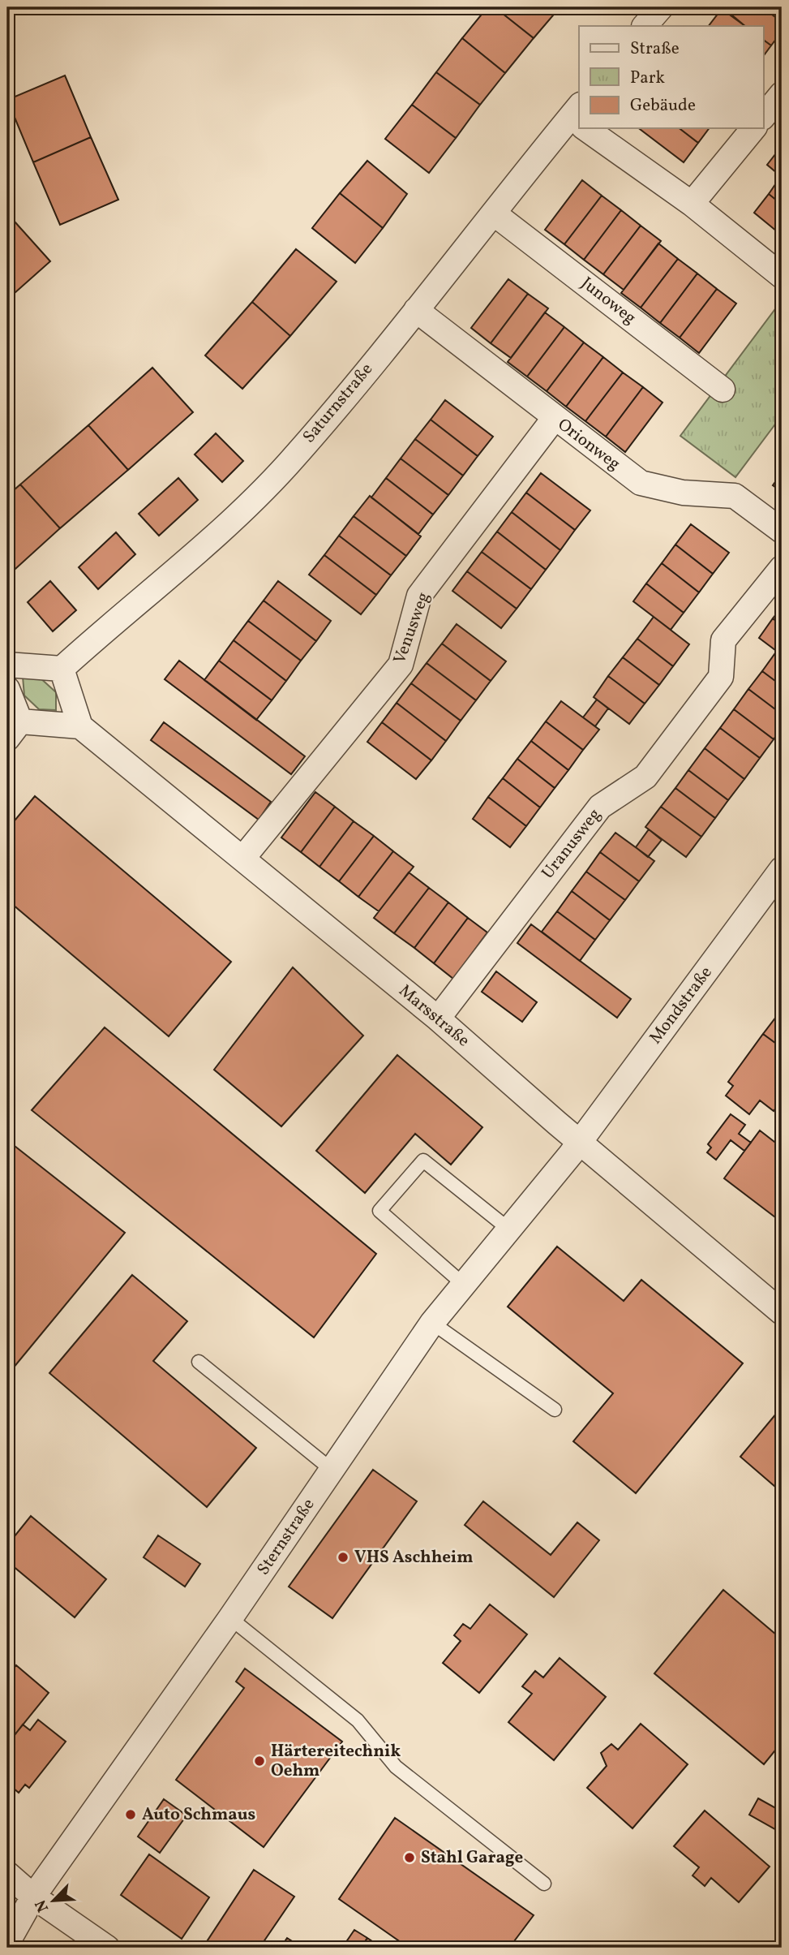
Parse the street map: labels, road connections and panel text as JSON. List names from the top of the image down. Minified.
{"streets":{"street":["Junoweg","Saturnstraße","Orionweg","Venusweg","Uranusweg","Mondstraße","Marsstraße","Sternstraße"]},"crossings":[["Junoweg","Saturnstraße"],["Saturnstraße","Orionweg"],["Orionweg","Venusweg"],["Venusweg","Marsstraße"],["Uranusweg","Marsstraße"],["Mondstraße","Marsstraße"],["Mondstraße","Sternstraße"],["Marsstraße","Sternstraße"]],"places":["VHS Aschheim","Härtereitechnik Oehm","Auto Schmaus","Stahl Garage"],"legend":["Straße","Park","Gebäude"],"north":"bottom left"}
